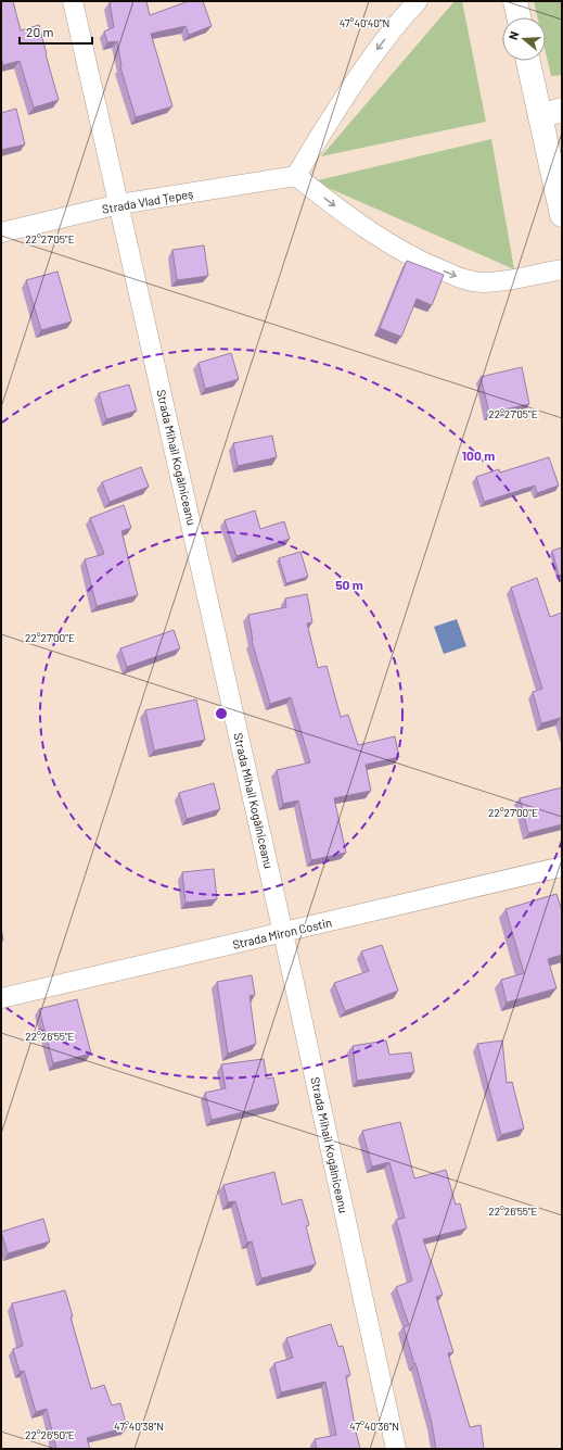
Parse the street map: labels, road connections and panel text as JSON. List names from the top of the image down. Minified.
{"streets":{"street":["Strada Vlad Țepeș","Strada Mihail Kogălniceanu","Strada Miron Costin"]},"crossings":[["Strada Vlad Țepeș","Strada Mihail Kogălniceanu"],["Strada Mihail Kogălniceanu","Strada Miron Costin"]],"scale_bar":"20 m","north":"left","coordinates":["47°40'40\"N","22°27'05\"E","22°27'00\"E","22°26'55\"E","47°40'38\"N","47°40'36\"N","22°26'50\"E"],"rings":["100 m","50 m"]}
